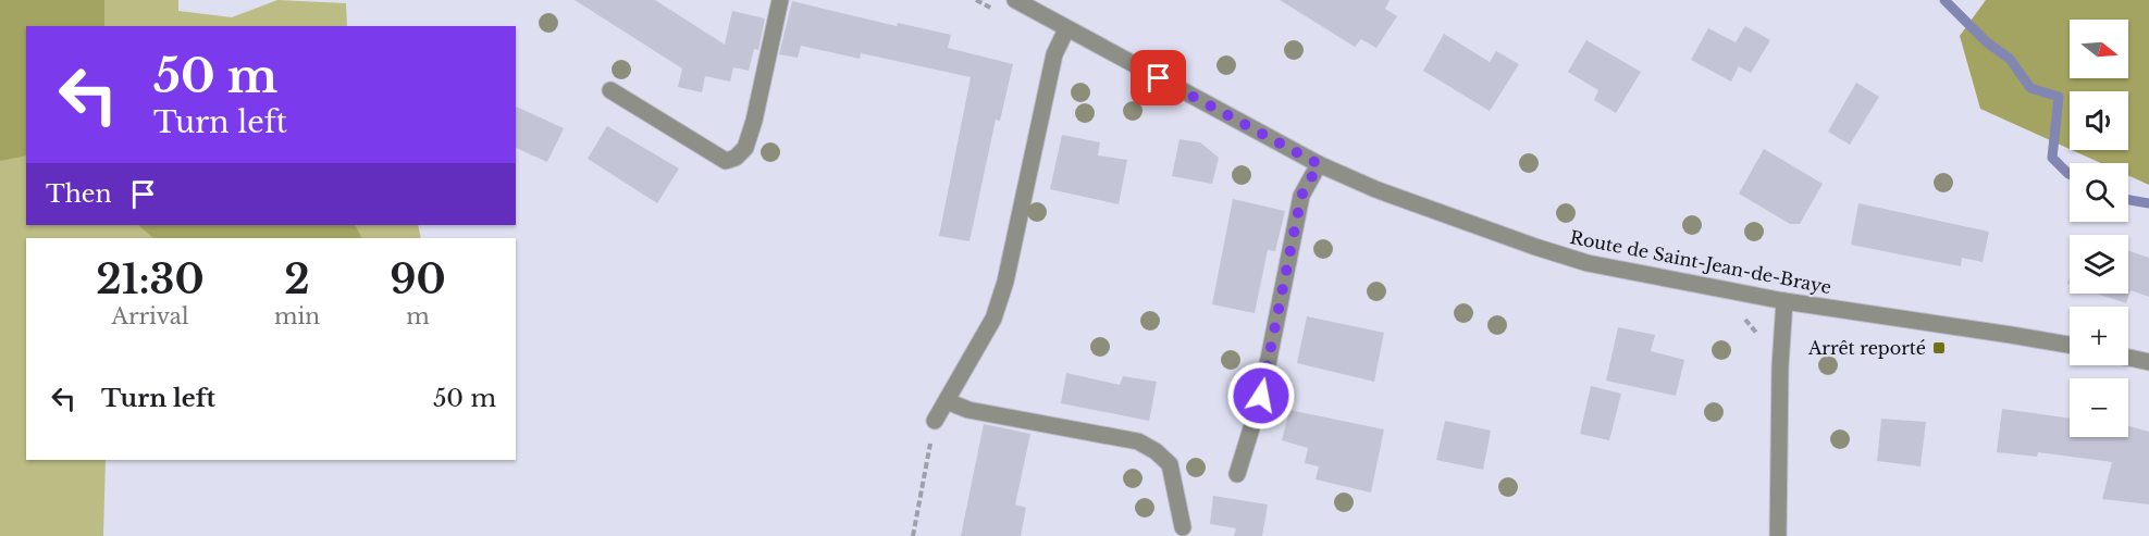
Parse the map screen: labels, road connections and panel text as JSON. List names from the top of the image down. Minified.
{"streets":{"street":["Route de Saint-Jean-de-Braye"]},"places":{"transit":["Arrêt reporté"]},"north":"right","page":{"map_buttons":["+","−"],"turn":["50 m","Turn left"],"then":"Then","eta":["21:30","Arrival","2","min","90","m"],"list":[{"name":"Turn left","value":"50 m"}]}}
